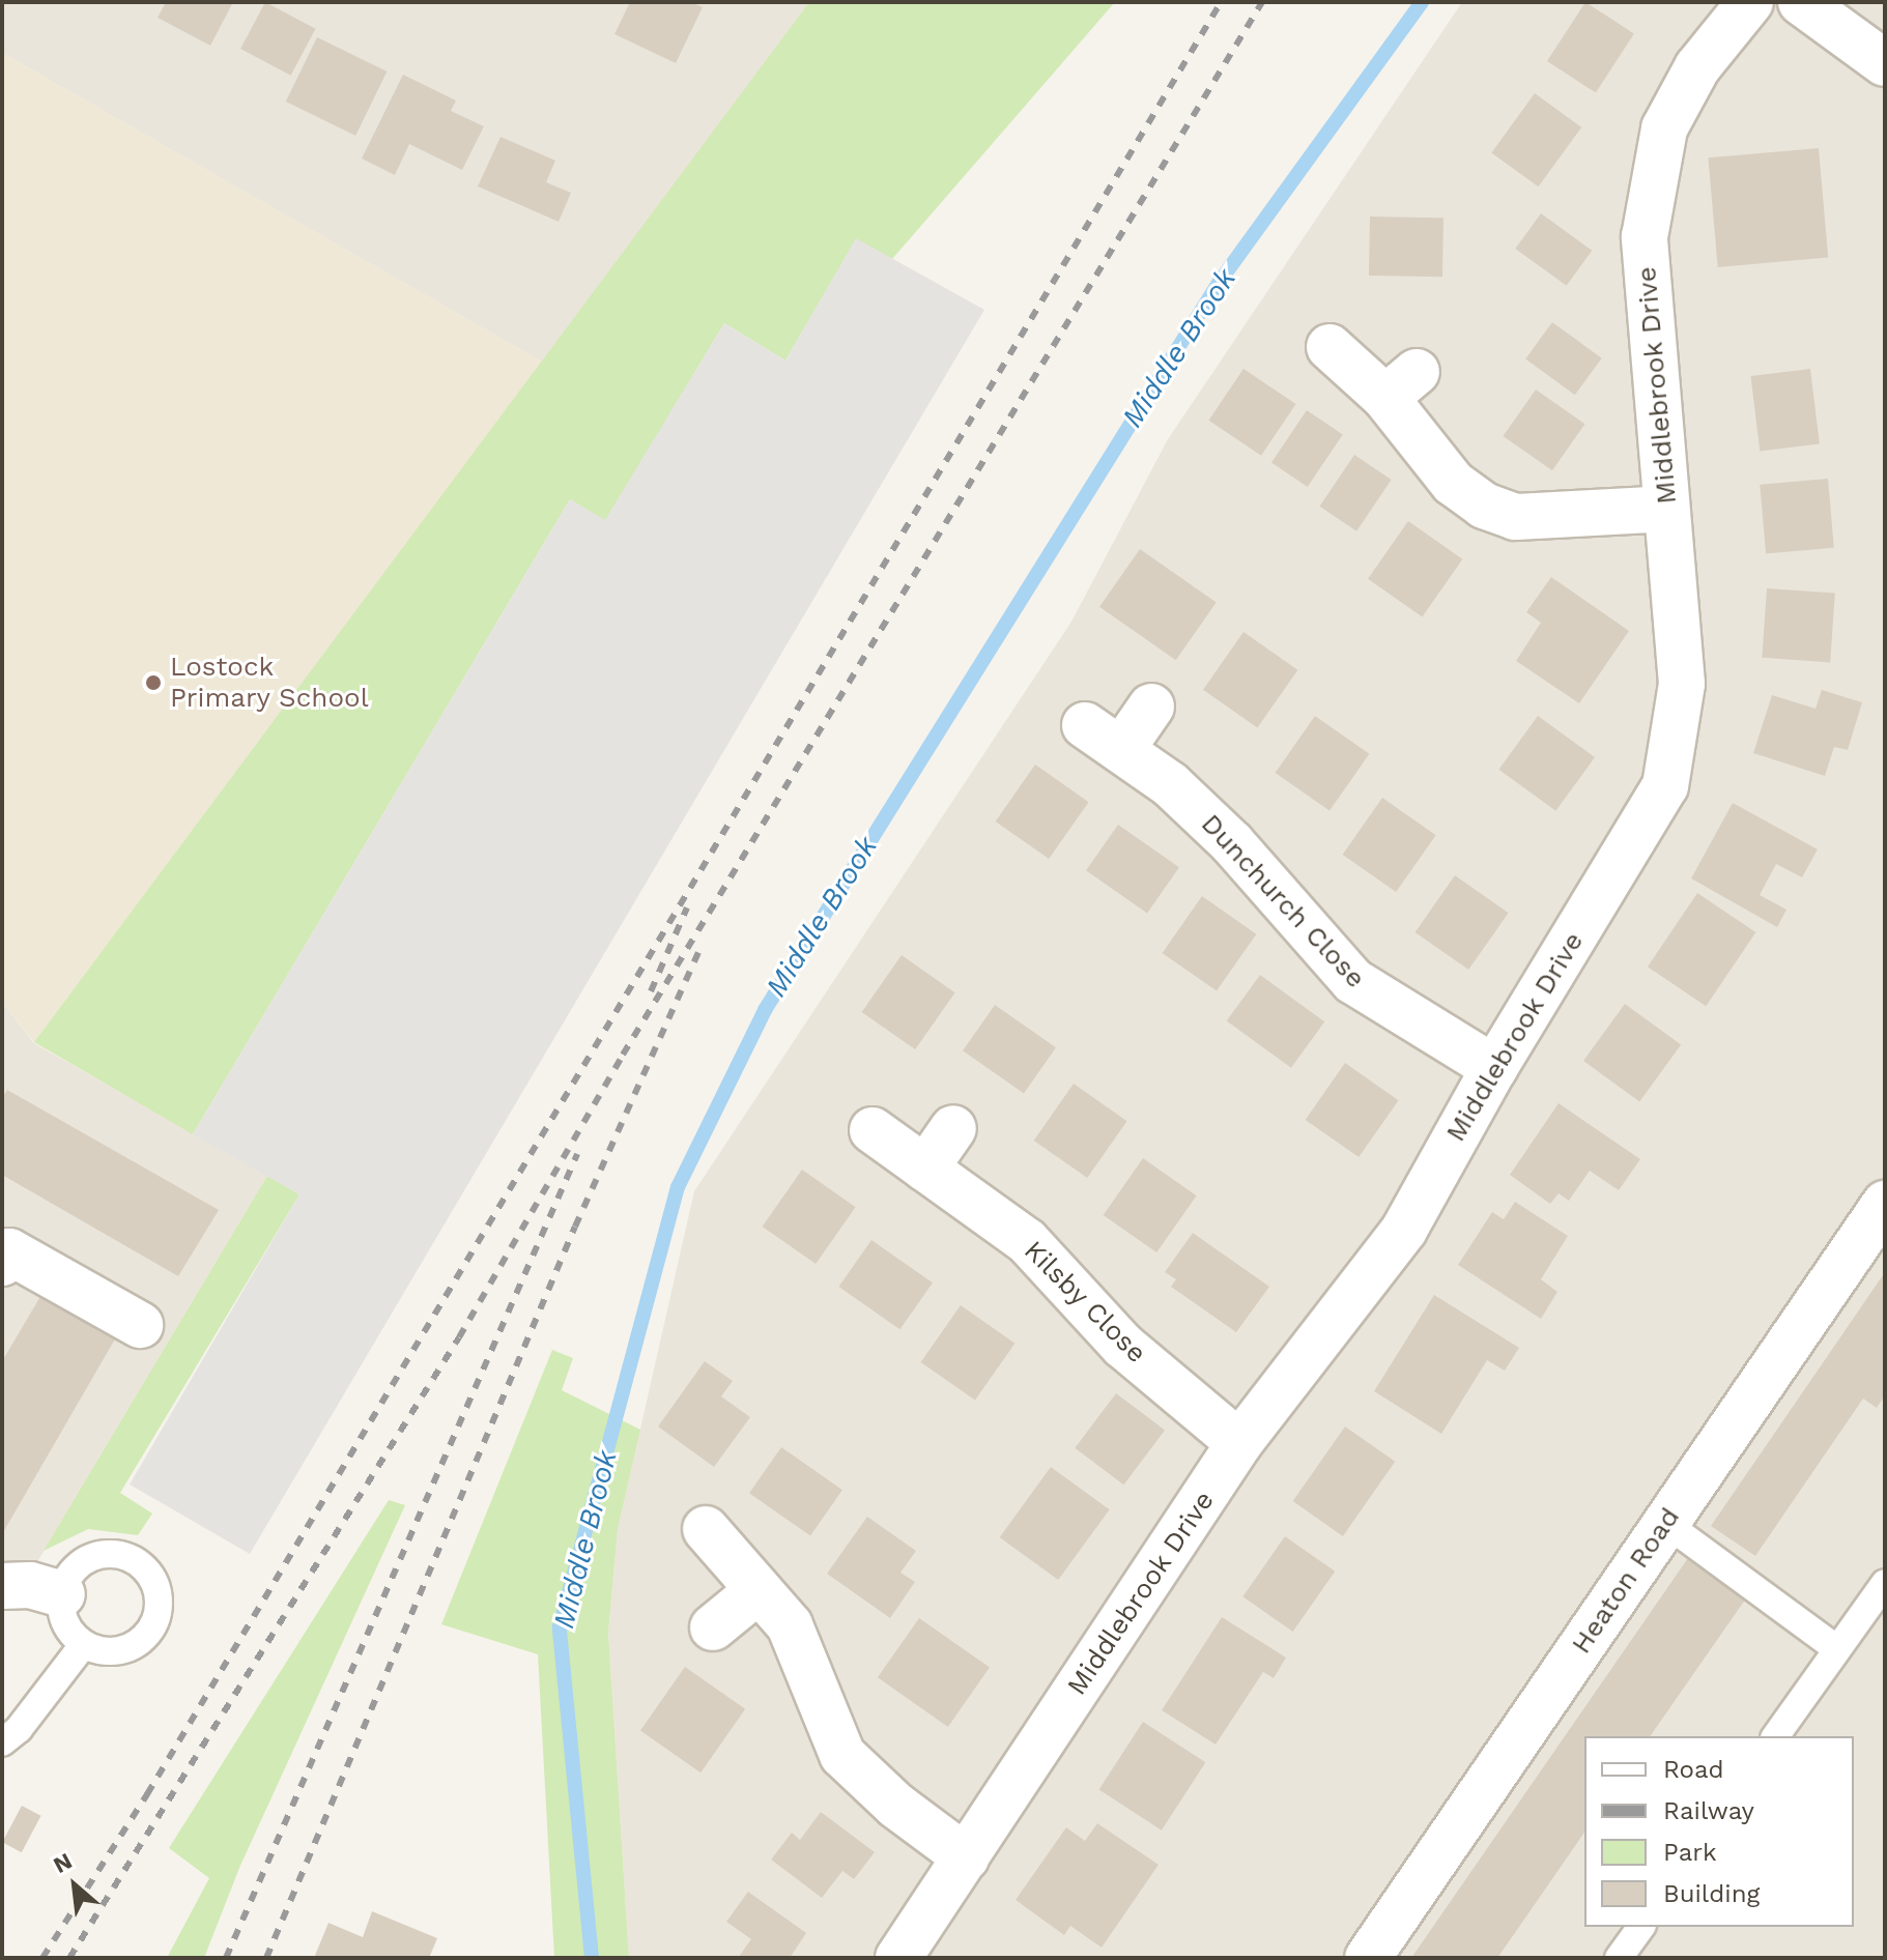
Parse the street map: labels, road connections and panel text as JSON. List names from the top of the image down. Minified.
{"streets":{"street":["Middlebrook Drive","Dunchurch Close","Kilsby Close","Heaton Road"]},"crossings":[["Middlebrook Drive","Dunchurch Close"],["Middlebrook Drive","Kilsby Close"]],"water":["Middle Brook"],"places":["Lostock Primary School"],"legend":["Road","Railway","Park","Building"],"north":"top left"}
